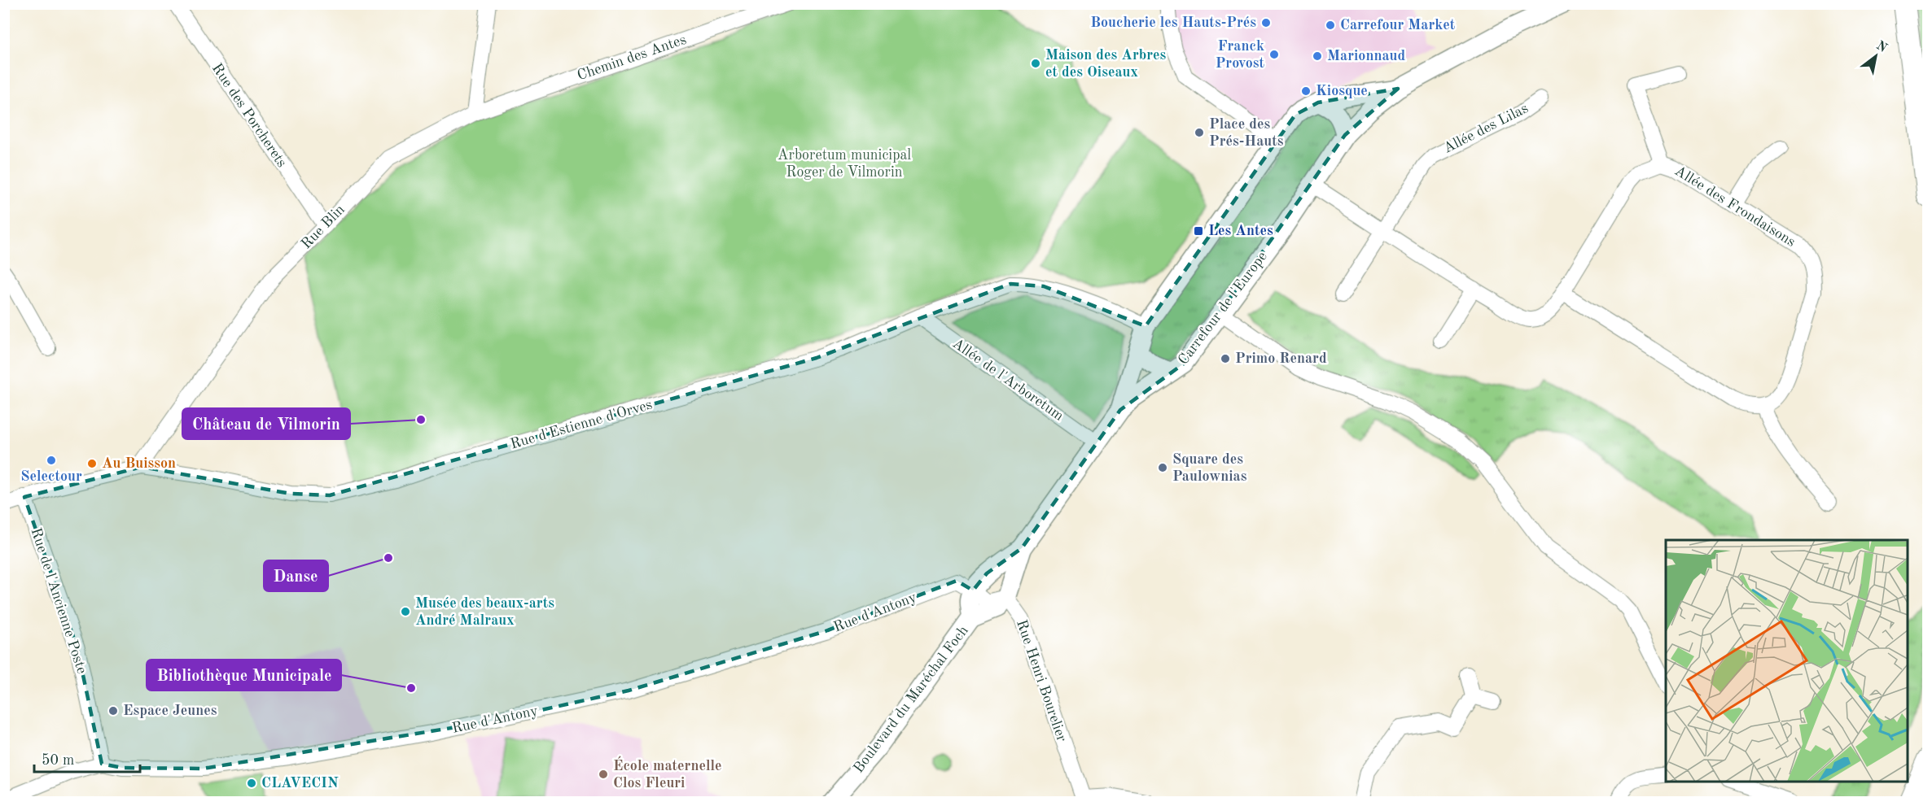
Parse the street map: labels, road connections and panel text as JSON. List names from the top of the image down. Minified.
{"streets":{"street":["Chemin des Antes","Rue des Porcherets","Allée des Lilas","Allée des Frondaisons","Rue Blin","Carrefour de l'Europe","Allée de l'Arboretum","Rue d'Estienne d'Orves","Rue de l'Ancienne Poste","Rue d'Antony","Rue Henri Bourelier","Boulevard du Maréchal Foch"]},"crossings":[["Chemin des Antes","Rue Blin"],["Rue des Porcherets","Rue Blin"],["Allée des Lilas","Allée des Frondaisons"],["Allée des Frondaisons","Carrefour de l'Europe"],["Rue Blin","Rue d'Estienne d'Orves"],["Allée de l'Arboretum","Rue d'Estienne d'Orves"],["Rue d'Estienne d'Orves","Rue de l'Ancienne Poste"],["Rue de l'Ancienne Poste","Rue d'Antony"]],"parks":["Arboretum municipal Roger de Vilmorin"],"places":{"other":["Boucherie les Hauts-Prés","Carrefour Market","Franck Provost","Marionnaud","Maison des Arbres et des Oiseaux","Kiosque","Place des Prés-Hauts","Primo Renard","Château de Vilmorin","Selectour","Au Buisson","Square des Paulownias","Danse","Musée des beaux-arts André Malraux","Bibliothèque Municipale","Espace Jeunes","École maternelle Clos Fleuri","CLAVECIN"],"transit":["Les Antes"]},"scale_bar":"50 m","north":"top right"}
